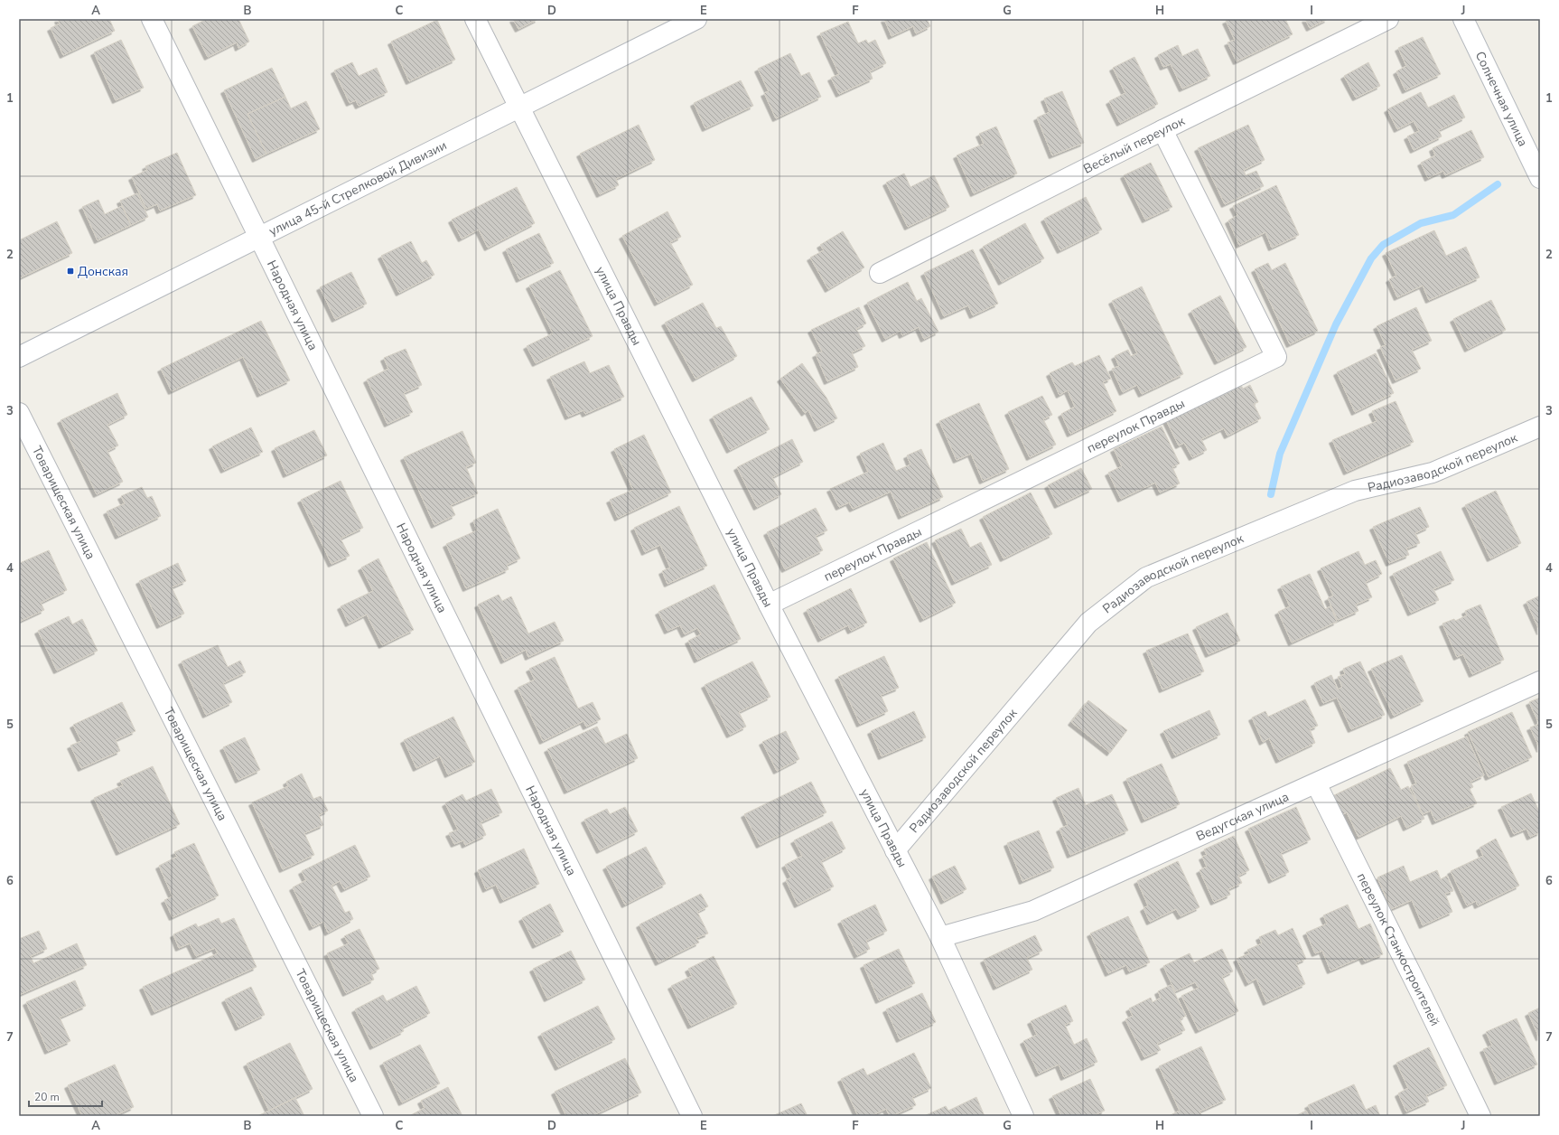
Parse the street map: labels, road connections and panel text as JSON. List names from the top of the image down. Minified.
{"streets":{"street":["Солнечная улица","Весёлый переулок","улица 45-й Стрелковой Дивизии","Народная улица","улица Правды","переулок Правды","Радиозаводской переулок","Товарищеская улица","Ведугская улица","переулок Станкостроителей"]},"crossings":[["Весёлый переулок","переулок Правды"],["улица 45-й Стрелковой Дивизии","Народная улица"],["улица 45-й Стрелковой Дивизии","улица Правды"],["улица Правды","переулок Правды"],["улица Правды","Радиозаводской переулок"],["улица Правды","Ведугская улица"],["Ведугская улица","переулок Станкостроителей"]],"places":{"transit":["Донская"]},"scale_bar":"20 m","grid":{"columns":["A","B","C","D","E","F","G","H","I","J"],"rows":["1","2","3","4","5","6","7"]}}
